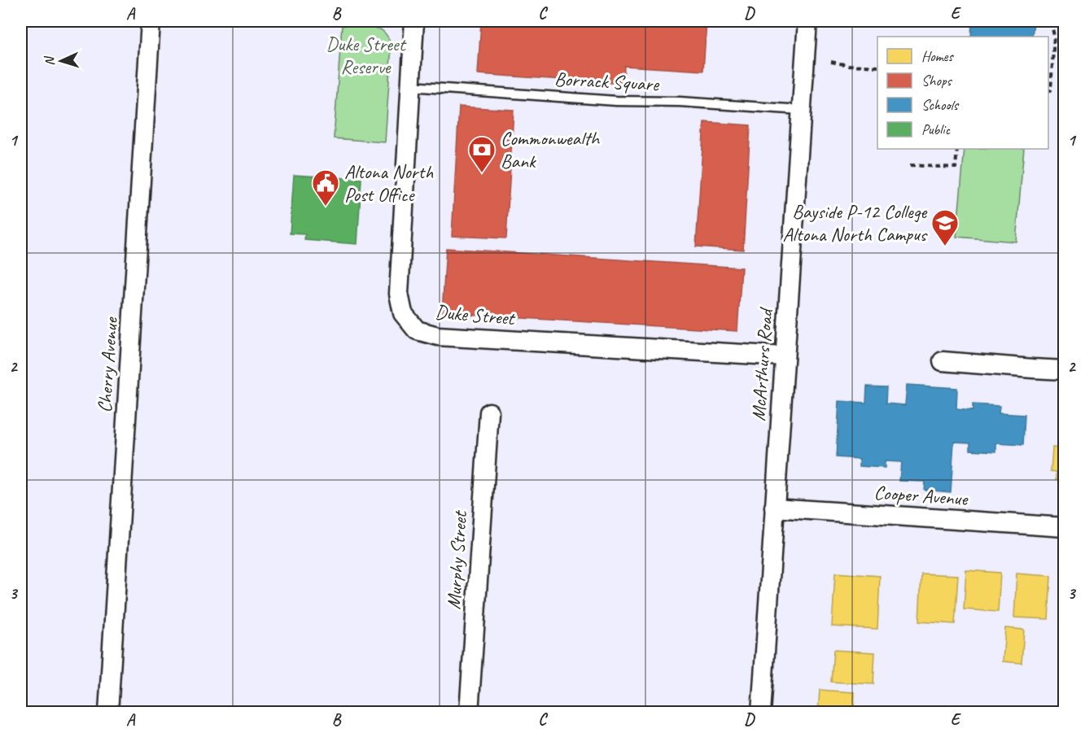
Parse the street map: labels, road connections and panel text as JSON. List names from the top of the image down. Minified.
{"streets":{"street":["Duke Street","Cherry Avenue","McArthurs Road","Cooper Avenue","Murphy Street"],"lane":["Borrack Square"]},"crossings":[["Borrack Square","Duke Street"],["Borrack Square","McArthurs Road"],["Duke Street","McArthurs Road"],["McArthurs Road","Cooper Avenue"]],"parks":["Duke Street Reserve"],"places":{"bank":["Commonwealth Bank"],"public building":["Altona North Post Office"],"school or university":["Bayside P-12 College Altona North Campus"]},"legend":["Homes","Shops","Schools","Public"],"north":"left","grid":{"columns":["A","B","C","D","E"],"rows":["1","2","3"]}}
